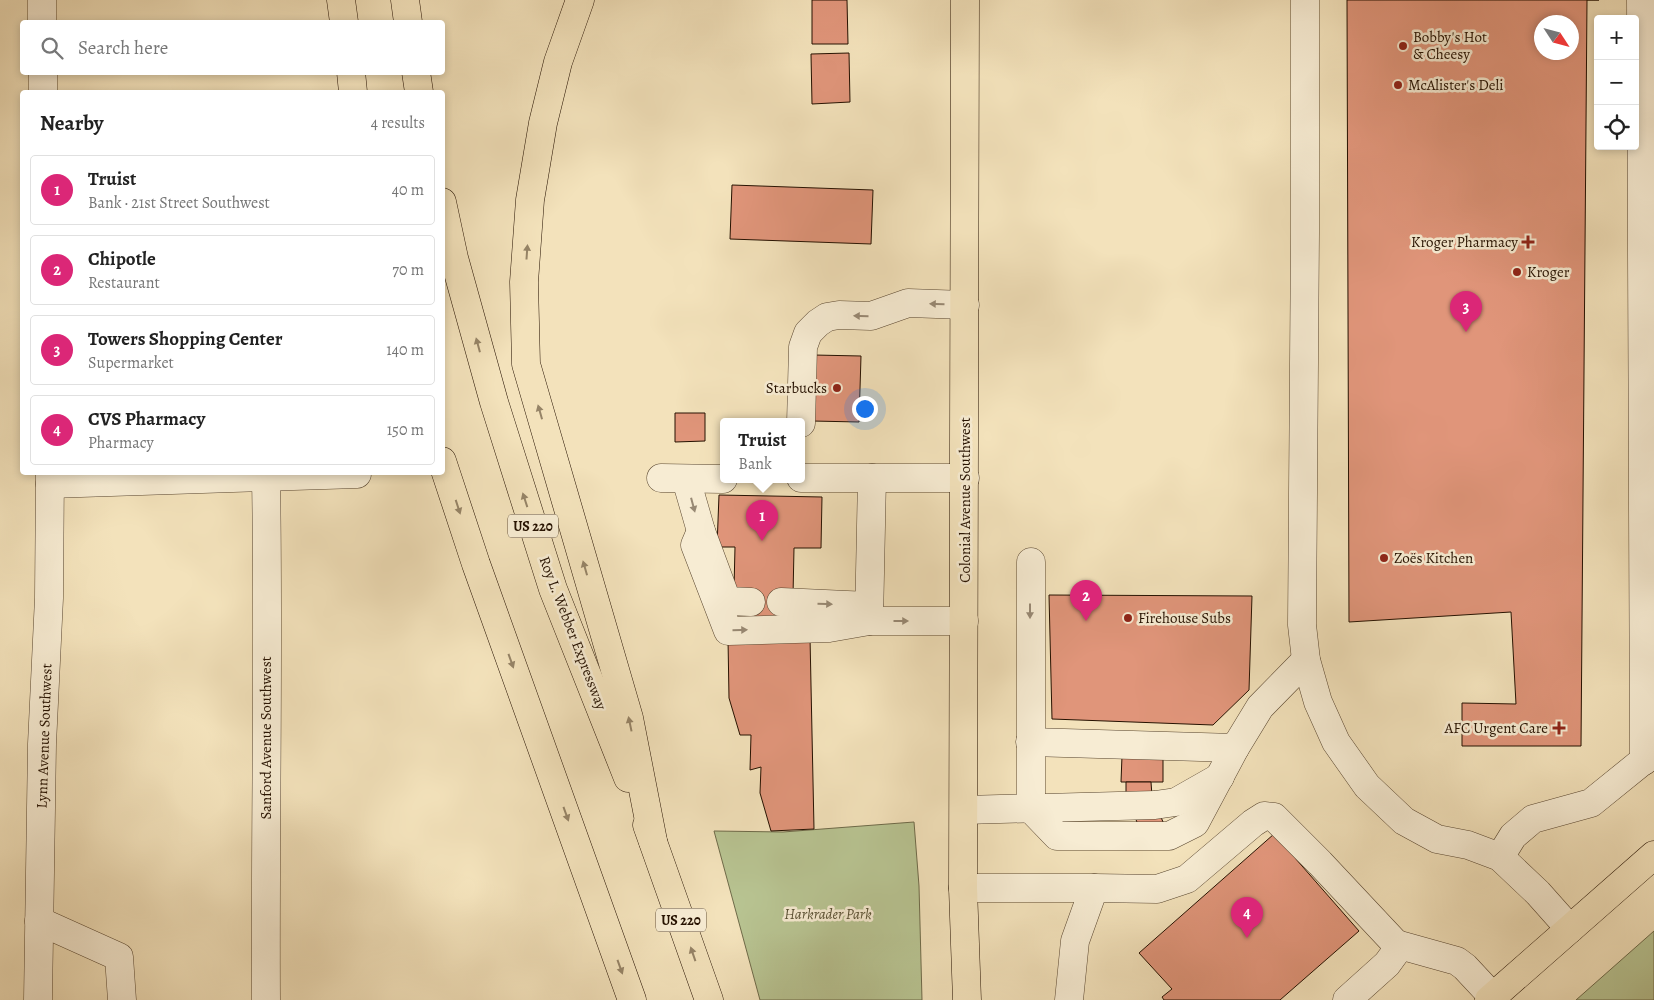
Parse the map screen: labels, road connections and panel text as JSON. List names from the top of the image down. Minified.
{"streets":{"main road":["Colonial Avenue Southwest","US 220","Roy L. Webber Expressway"],"street":["Lynn Avenue Southwest","Sanford Avenue Southwest"]},"parks":["Harkrader Park"],"places":{"other":["Bobby's Hot & Cheesy","McAlister's Deli","Kroger","Starbucks","Zoës Kitchen","Firehouse Subs"],"health":["Kroger Pharmacy","AFC Urgent Care"]},"north":"bottom right","page":{"map_buttons":["+","−"],"search":"Search here","heading":["Nearby","4 results"],"list":[{"mark":"1","name":"Truist","note":"Bank · 21st Street Southwest","value":"40 m"},{"mark":"2","name":"Chipotle","note":"Restaurant","value":"70 m"},{"mark":"3","name":"Towers Shopping Center","note":"Supermarket","value":"140 m"},{"mark":"4","name":"CVS Pharmacy","note":"Pharmacy","value":"150 m"}],"pins":["3","1","2","4"],"popup":["Truist","Bank"]}}
